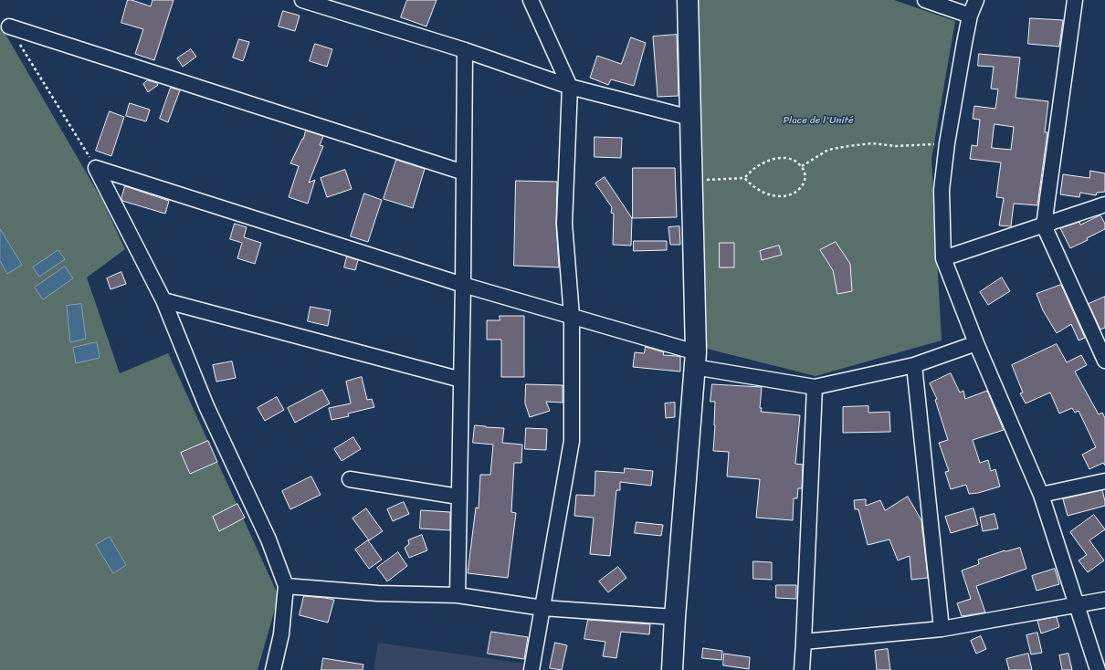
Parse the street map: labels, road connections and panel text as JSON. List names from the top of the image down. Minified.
{"parks":["Place de l'Unité"]}
